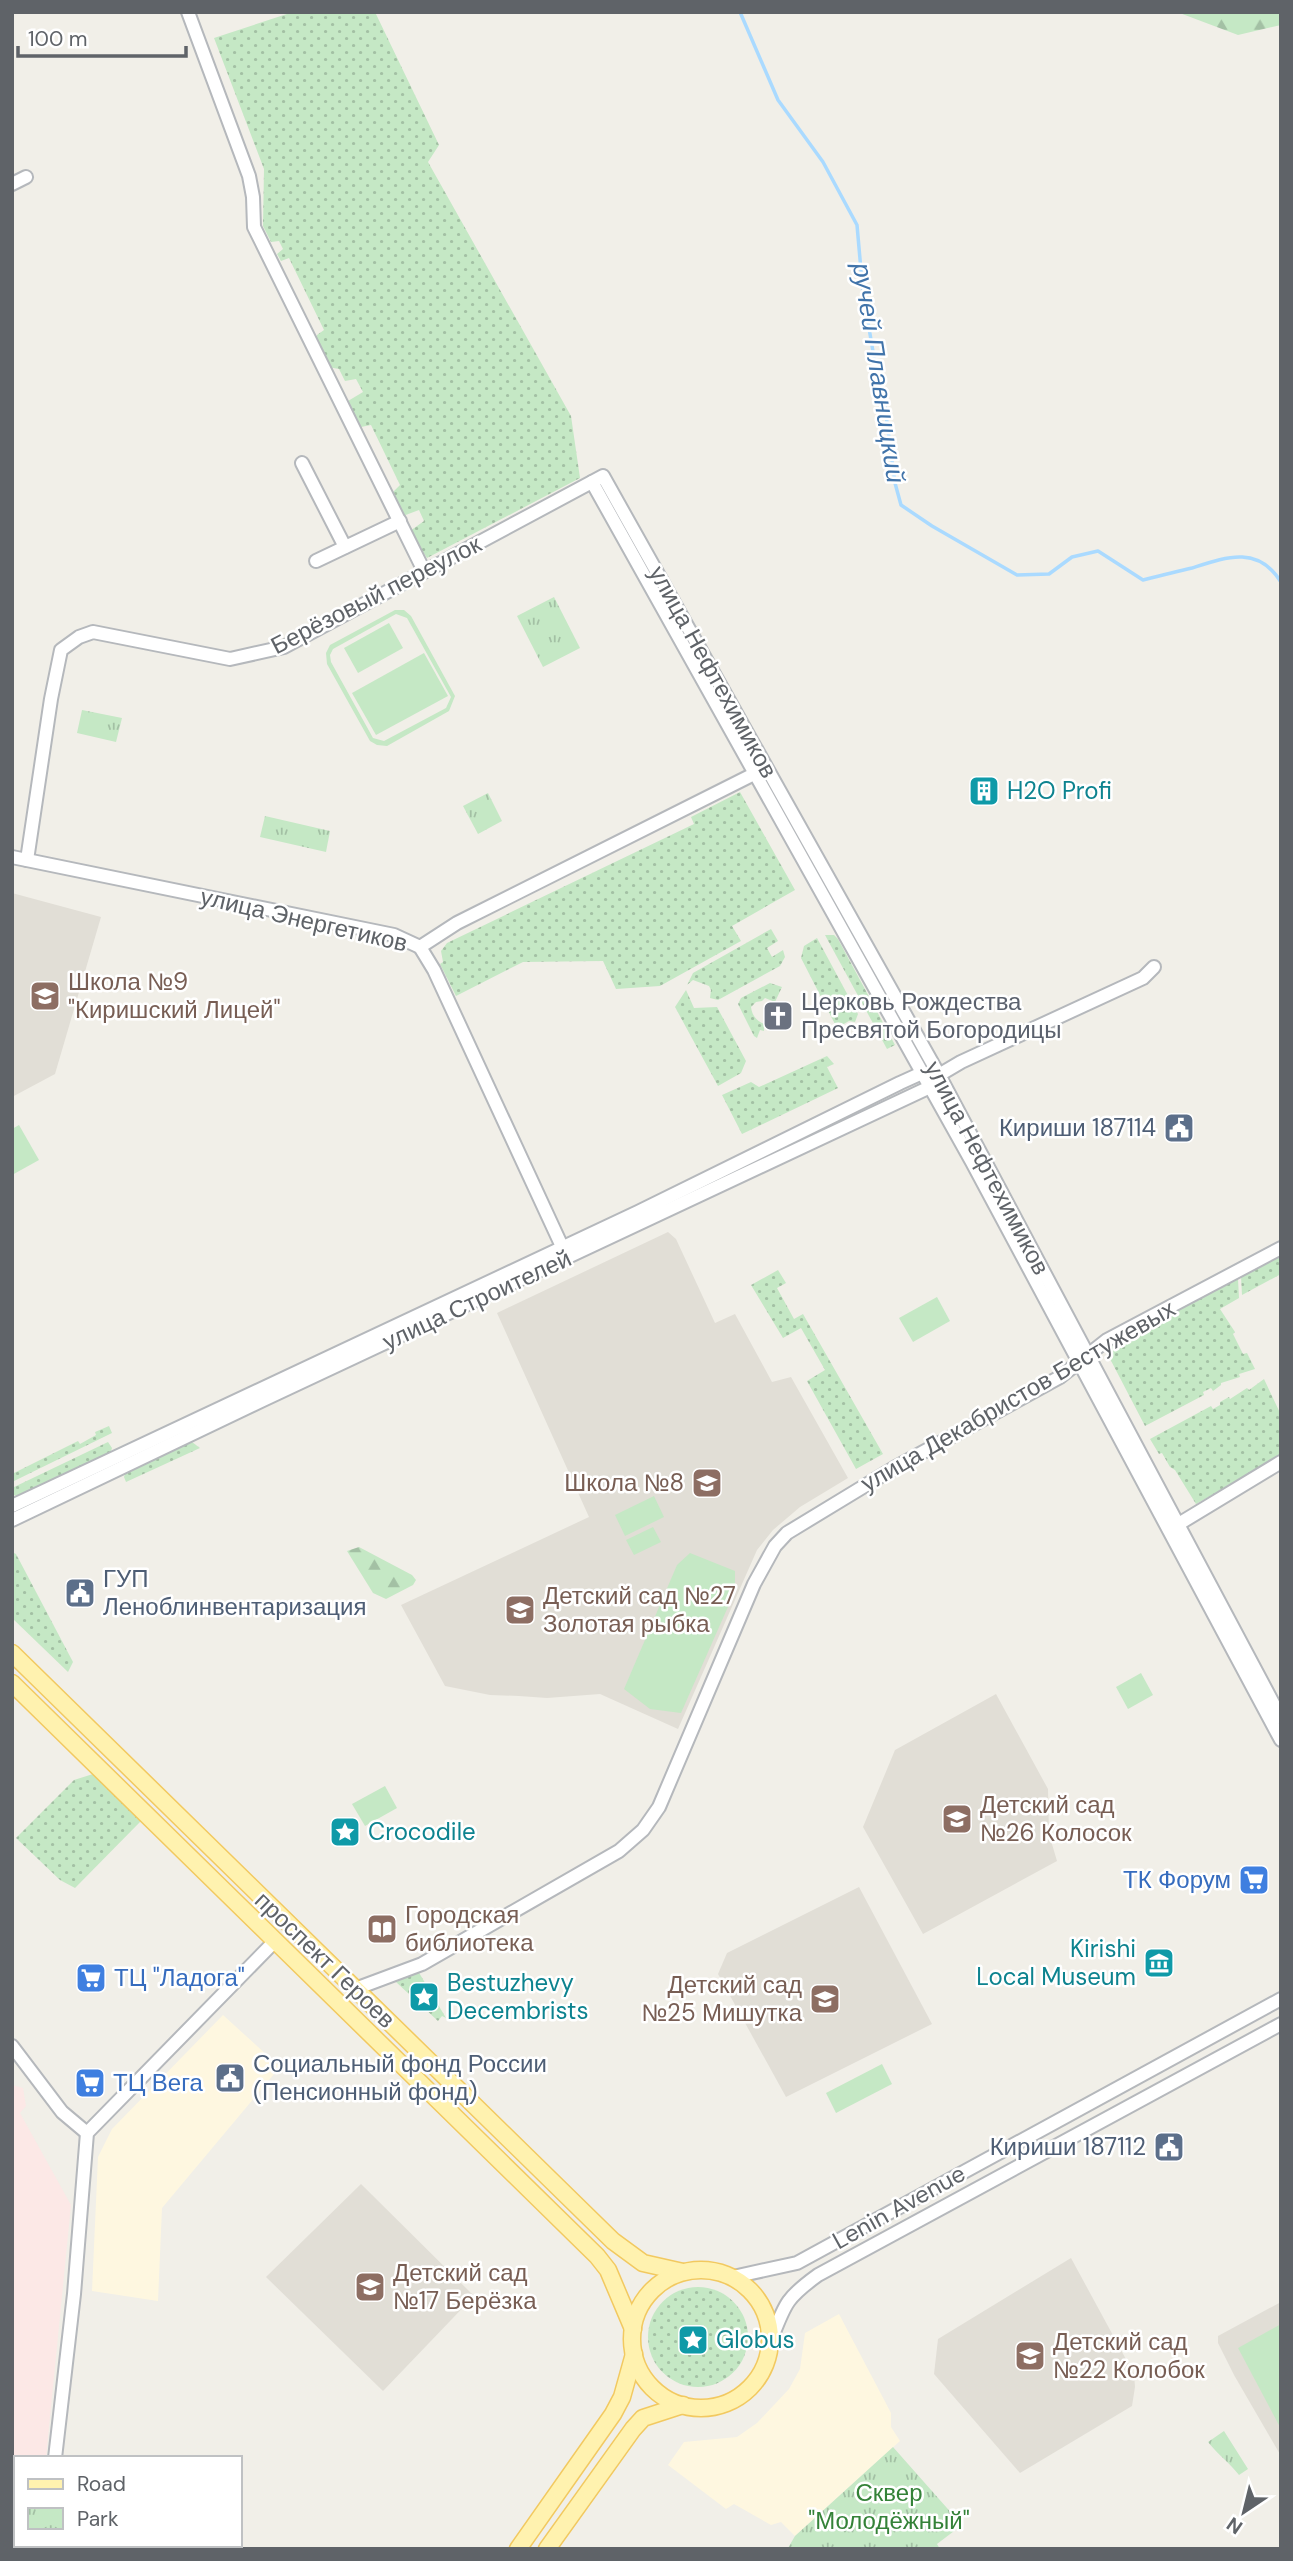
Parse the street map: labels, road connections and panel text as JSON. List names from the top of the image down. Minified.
{"streets":{"main road":["проспект Героев"],"street":["Берёзовый переулок","улица Нефтехимиков","улица Энергетиков","улица Строителей","улица Декабристов Бестужевых","Lenin Avenue"]},"crossings":[["Берёзовый переулок","улица Нефтехимиков"],["Берёзовый переулок","улица Энергетиков"],["улица Нефтехимиков","улица Энергетиков"],["улица Нефтехимиков","улица Строителей"],["улица Нефтехимиков","улица Декабристов Бестужевых"],["улица Декабристов Бестужевых","проспект Героев"],["проспект Героев","Lenin Avenue"]],"water":["ручей Плавницкий"],"parks":["Сквер \"Молодёжный\""],"places":{"building":["H2O Profi"],"school or university":["Школа №9 \"Киришский Лицей\"","Школа №8","Детский сад №27 Золотая рыбка","Детский сад №26 Колосок","Детский сад №25 Мишутка","Детский сад №17 Берёзка","Детский сад №22 Колобок"],"church":["Церковь Рождества Пресвятой Богородицы"],"public building":["Кириши 187114","ГУП Леноблинвентаризация","Социальный фонд России (Пенсионный фонд)","Кириши 187112"],"place":["Crocodile","Bestuzhevy Decembrists","Globus"],"supermarket":["ТК Форум","ТЦ \"Ладога\"","ТЦ Вега"],"library":["Городская библиотека"],"museum":["Kirishi Local Museum"]},"legend":["Road","Park"],"scale_bar":"100 m","north":"bottom left"}
